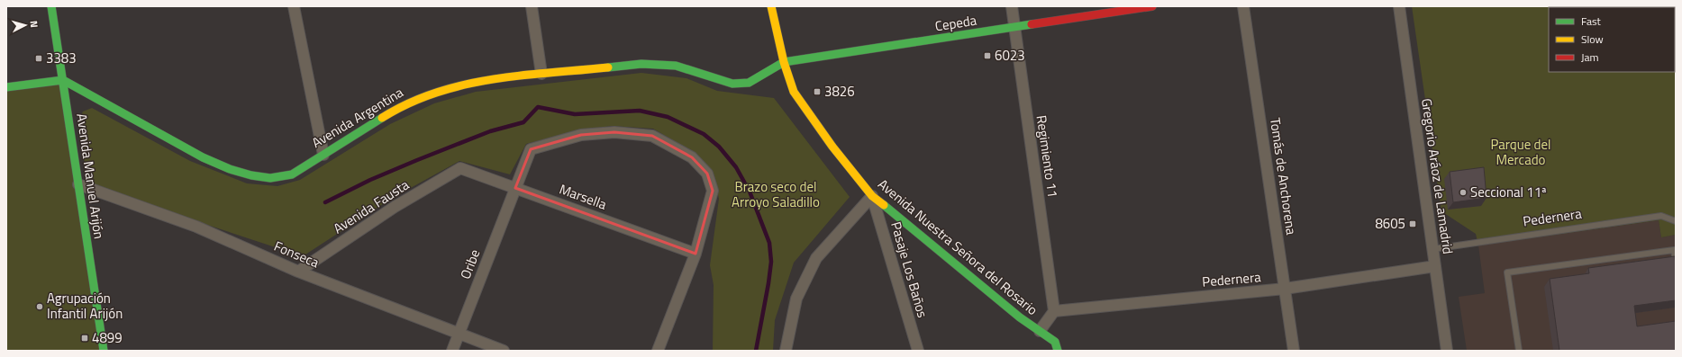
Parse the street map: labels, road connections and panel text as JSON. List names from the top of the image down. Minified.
{"streets":{"street":["Cepeda","Avenida Argentina","Regimiento 11","Avenida Manuel Arijón","Tomás de Anchorena","Gregorio Aráoz de Lamadrid","Marsella","Avenida Fausta","Pedernera","Avenida Nuestra Señora del Rosario","Fonseca","Oribe","Pasaje Los Baños"]},"crossings":[["Cepeda","Avenida Argentina"],["Cepeda","Regimiento 11"],["Cepeda","Avenida Nuestra Señora del Rosario"],["Avenida Argentina","Avenida Manuel Arijón"],["Avenida Argentina","Avenida Nuestra Señora del Rosario"],["Regimiento 11","Pedernera"],["Avenida Manuel Arijón","Fonseca"],["Tomás de Anchorena","Pedernera"],["Gregorio Aráoz de Lamadrid","Pedernera"],["Marsella","Avenida Fausta"],["Marsella","Oribe"],["Avenida Fausta","Fonseca"],["Avenida Nuestra Señora del Rosario","Pasaje Los Baños"],["Fonseca","Oribe"]],"parks":["Parque del Mercado","Brazo seco del Arroyo Saladillo"],"places":{"transit":["6023","3383","3826","8605","4899"],"other":["Seccional 11ª","Agrupación Infantil Arijón"]},"legend":["Fast","Slow","Jam"],"north":"right"}
